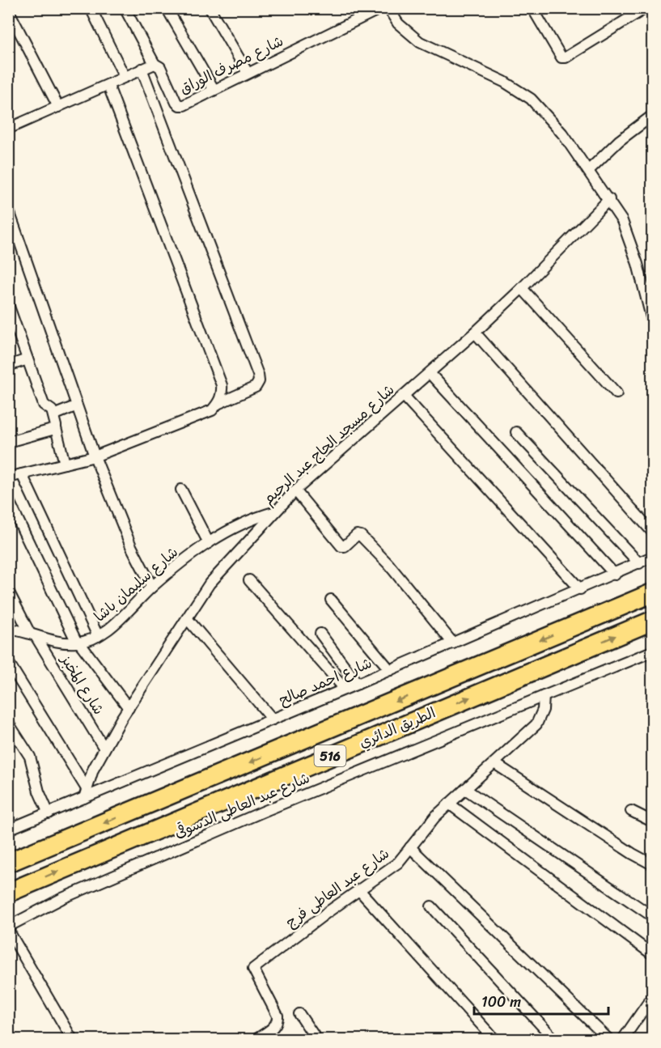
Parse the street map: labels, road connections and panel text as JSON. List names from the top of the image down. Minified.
{"streets":{"highway":["الطريق الدائري","516"],"street":["شارع مصرف الوراق","شارع مسجد الحاج عبد الرحيم","شارع سليمان باشا","شارع احمد صالح","شارع المخبز","شارع عبد العاطى الدسوقى","شارع عبد العاطى فرج"]},"crossings":[["شارع مسجد الحاج عبد الرحيم","شارع سليمان باشا"],["شارع مسجد الحاج عبد الرحيم","شارع احمد صالح"],["شارع مسجد الحاج عبد الرحيم","شارع المخبز"],["شارع سليمان باشا","شارع المخبز"],["شارع عبد العاطى الدسوقى","شارع عبد العاطى فرج"]],"scale_bar":"100 m"}
